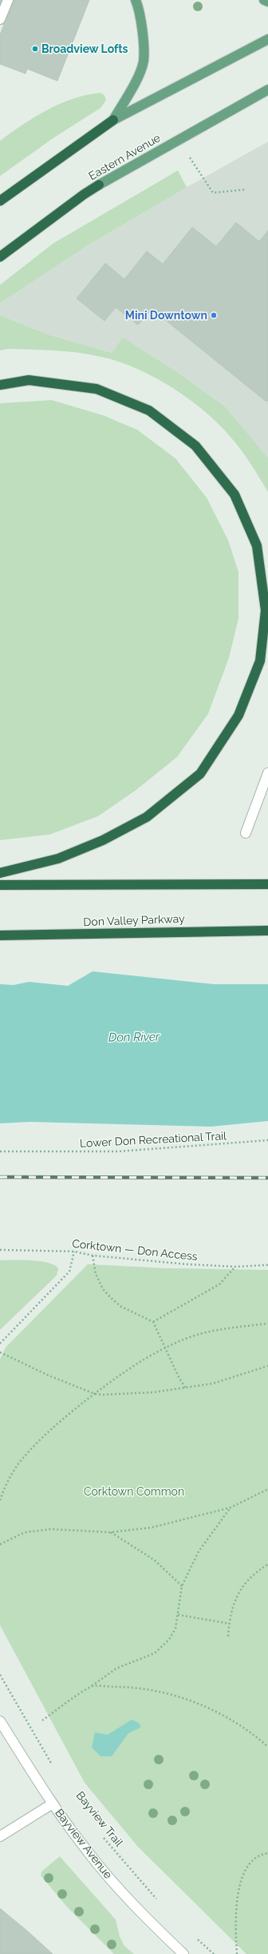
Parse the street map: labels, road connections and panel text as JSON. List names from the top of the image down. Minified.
{"streets":{"highway":["Eastern Avenue","Don Valley Parkway"],"street":["Bayview Avenue"],"path":["Lower Don Recreational Trail","Corktown — Don Access","Bayview Trail"]},"water":["Don River"],"parks":["Corktown Common"],"places":["Broadview Lofts","Mini Downtown"]}
